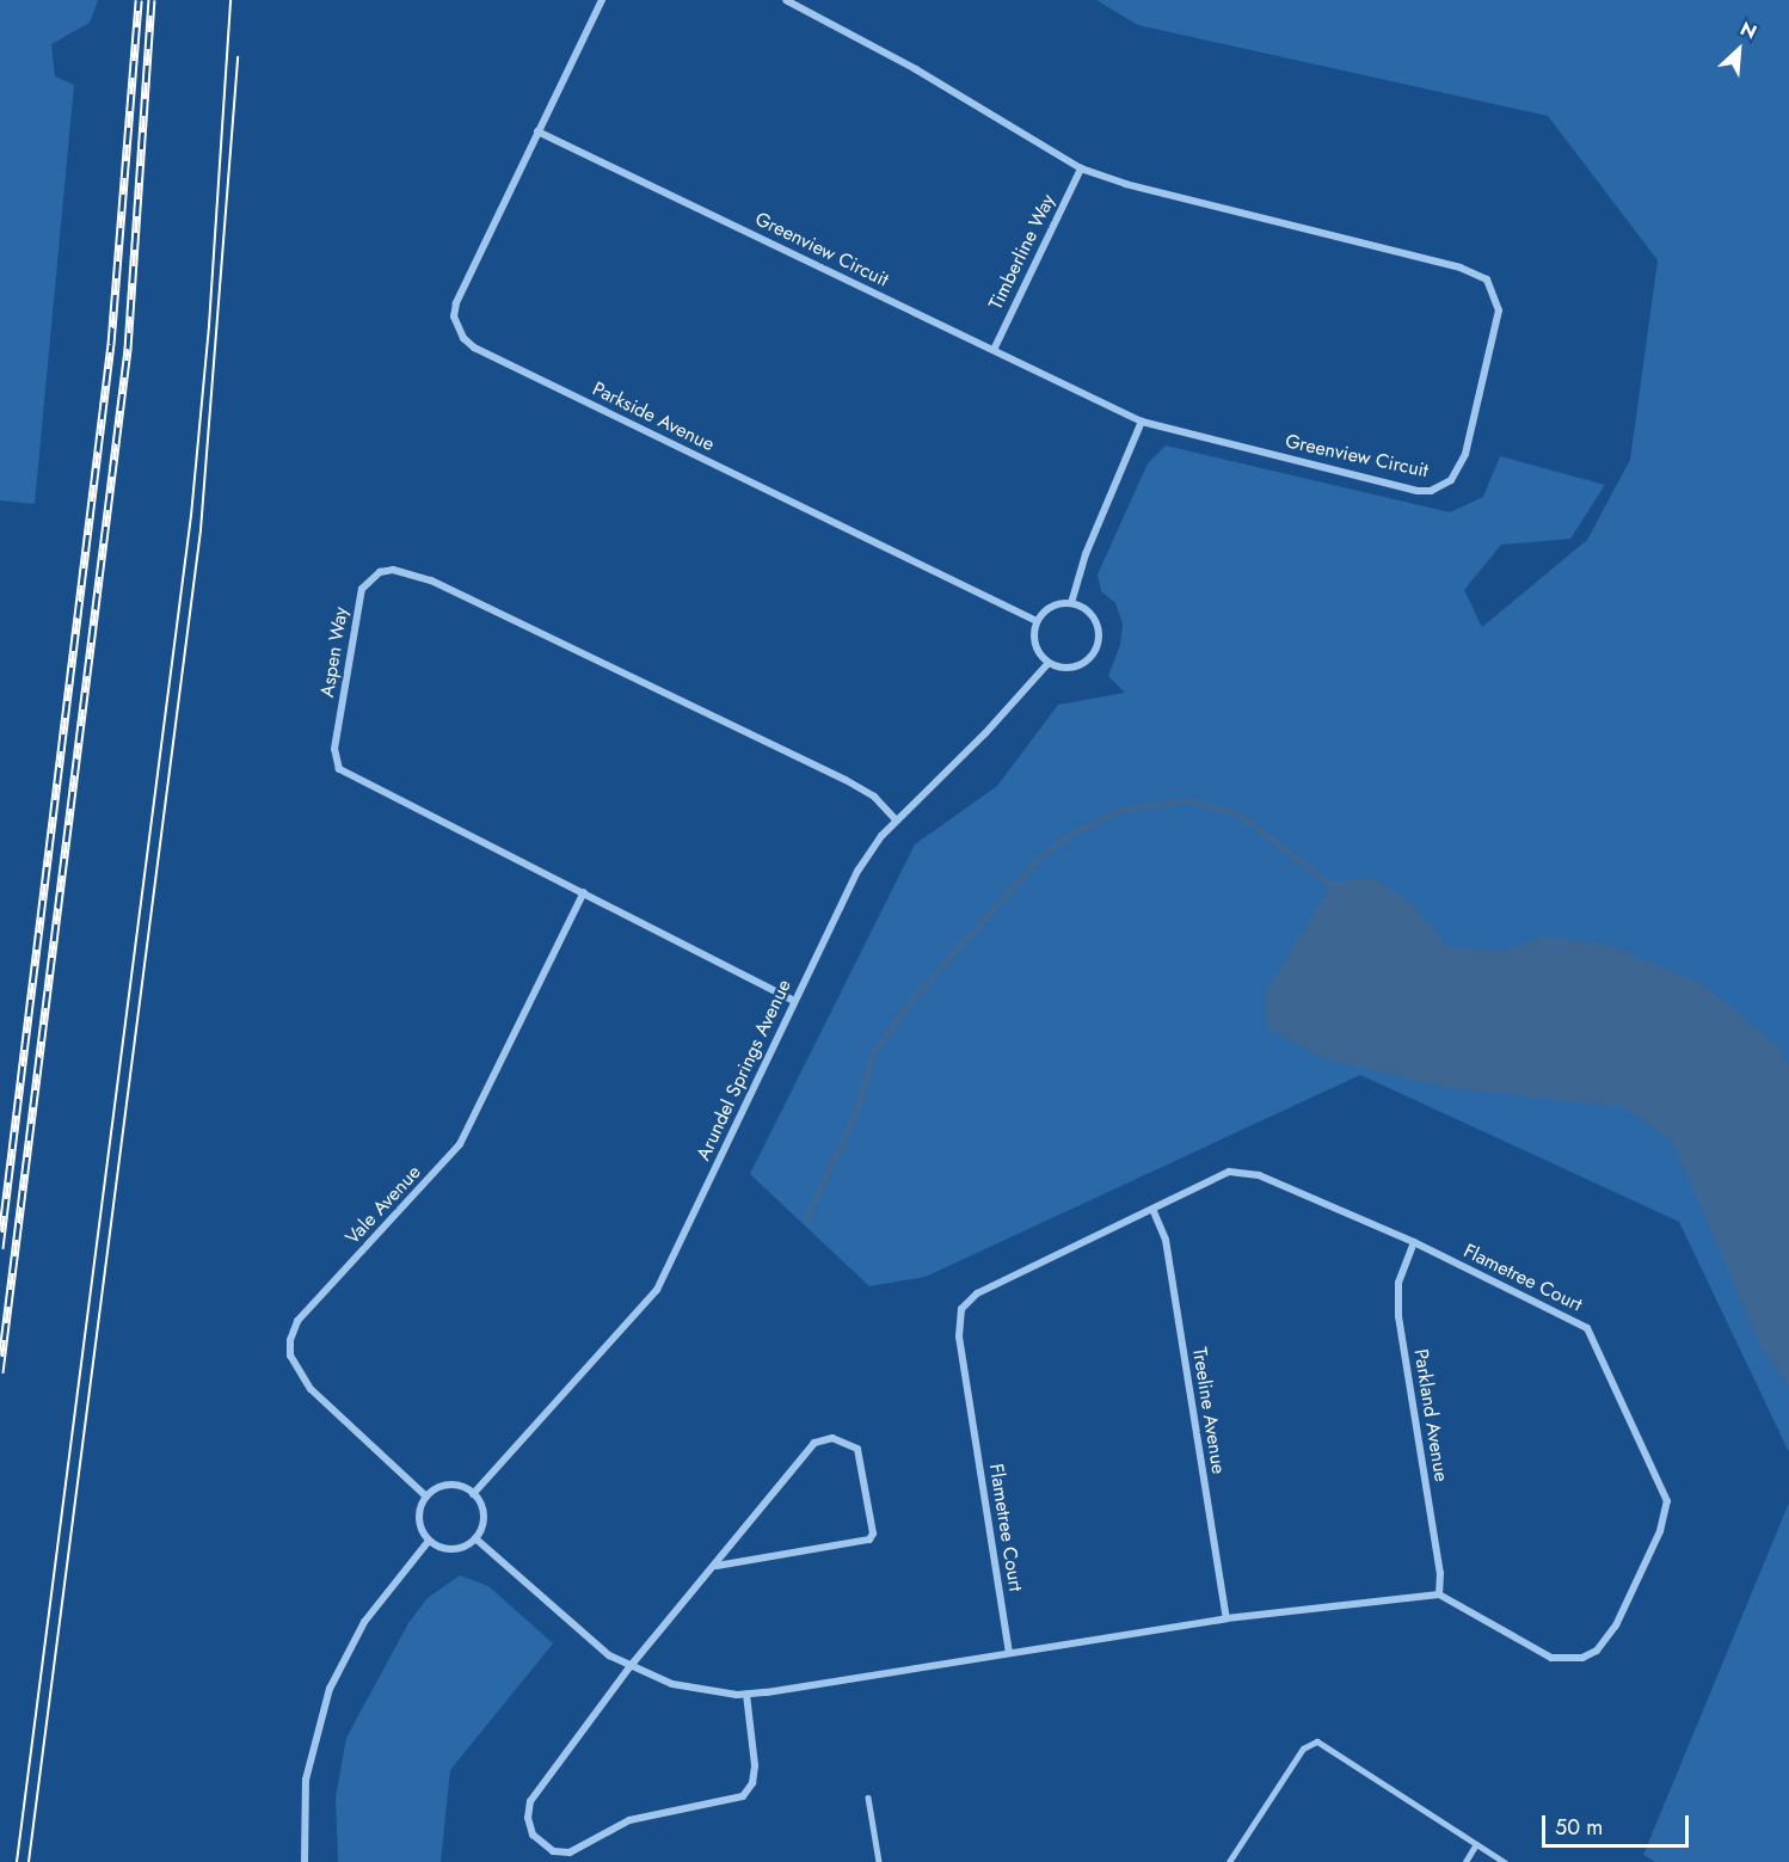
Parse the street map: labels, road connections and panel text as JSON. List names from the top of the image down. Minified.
{"streets":{"street":["Greenview Circuit","Timberline Way","Parkside Avenue","Aspen Way","Arundel Springs Avenue","Vale Avenue","Flametree Court","Treeline Avenue","Parkland Avenue"]},"crossings":[["Greenview Circuit","Timberline Way"],["Greenview Circuit","Parkside Avenue"],["Parkside Avenue","Arundel Springs Avenue"],["Aspen Way","Arundel Springs Avenue"],["Aspen Way","Vale Avenue"],["Arundel Springs Avenue","Vale Avenue"],["Flametree Court","Treeline Avenue"],["Flametree Court","Parkland Avenue"]],"scale_bar":"50 m","north":"top right"}
